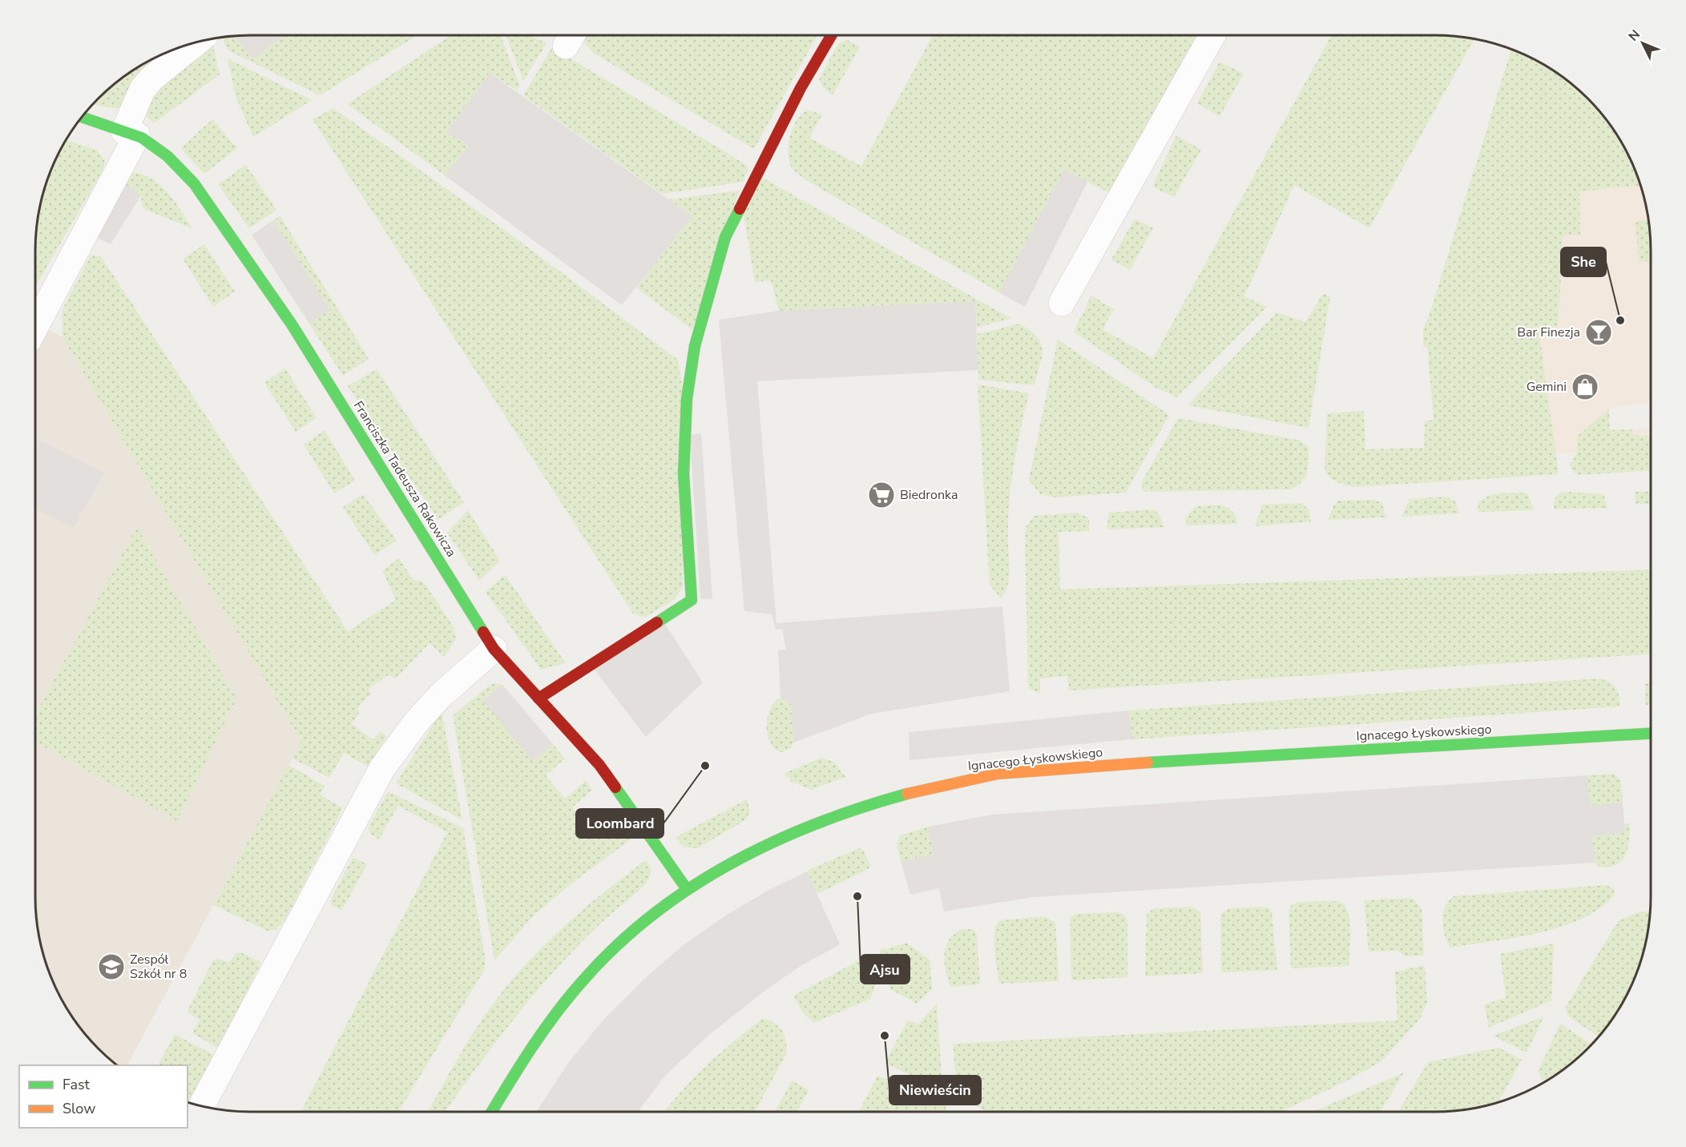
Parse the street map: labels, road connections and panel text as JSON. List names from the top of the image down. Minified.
{"streets":{"street":["Franciszka Tadeusza Rakowicza","Ignacego Łyskowskiego"]},"crossings":[["Franciszka Tadeusza Rakowicza","Ignacego Łyskowskiego"]],"places":{"other":["She","Loombard","Ajsu","Niewieścin"],"bar":["Bar Finezja"],"shop":["Gemini"],"supermarket":["Biedronka"],"school or university":["Zespół Szkół nr 8"]},"legend":["Fast","Slow"],"north":"top left"}
